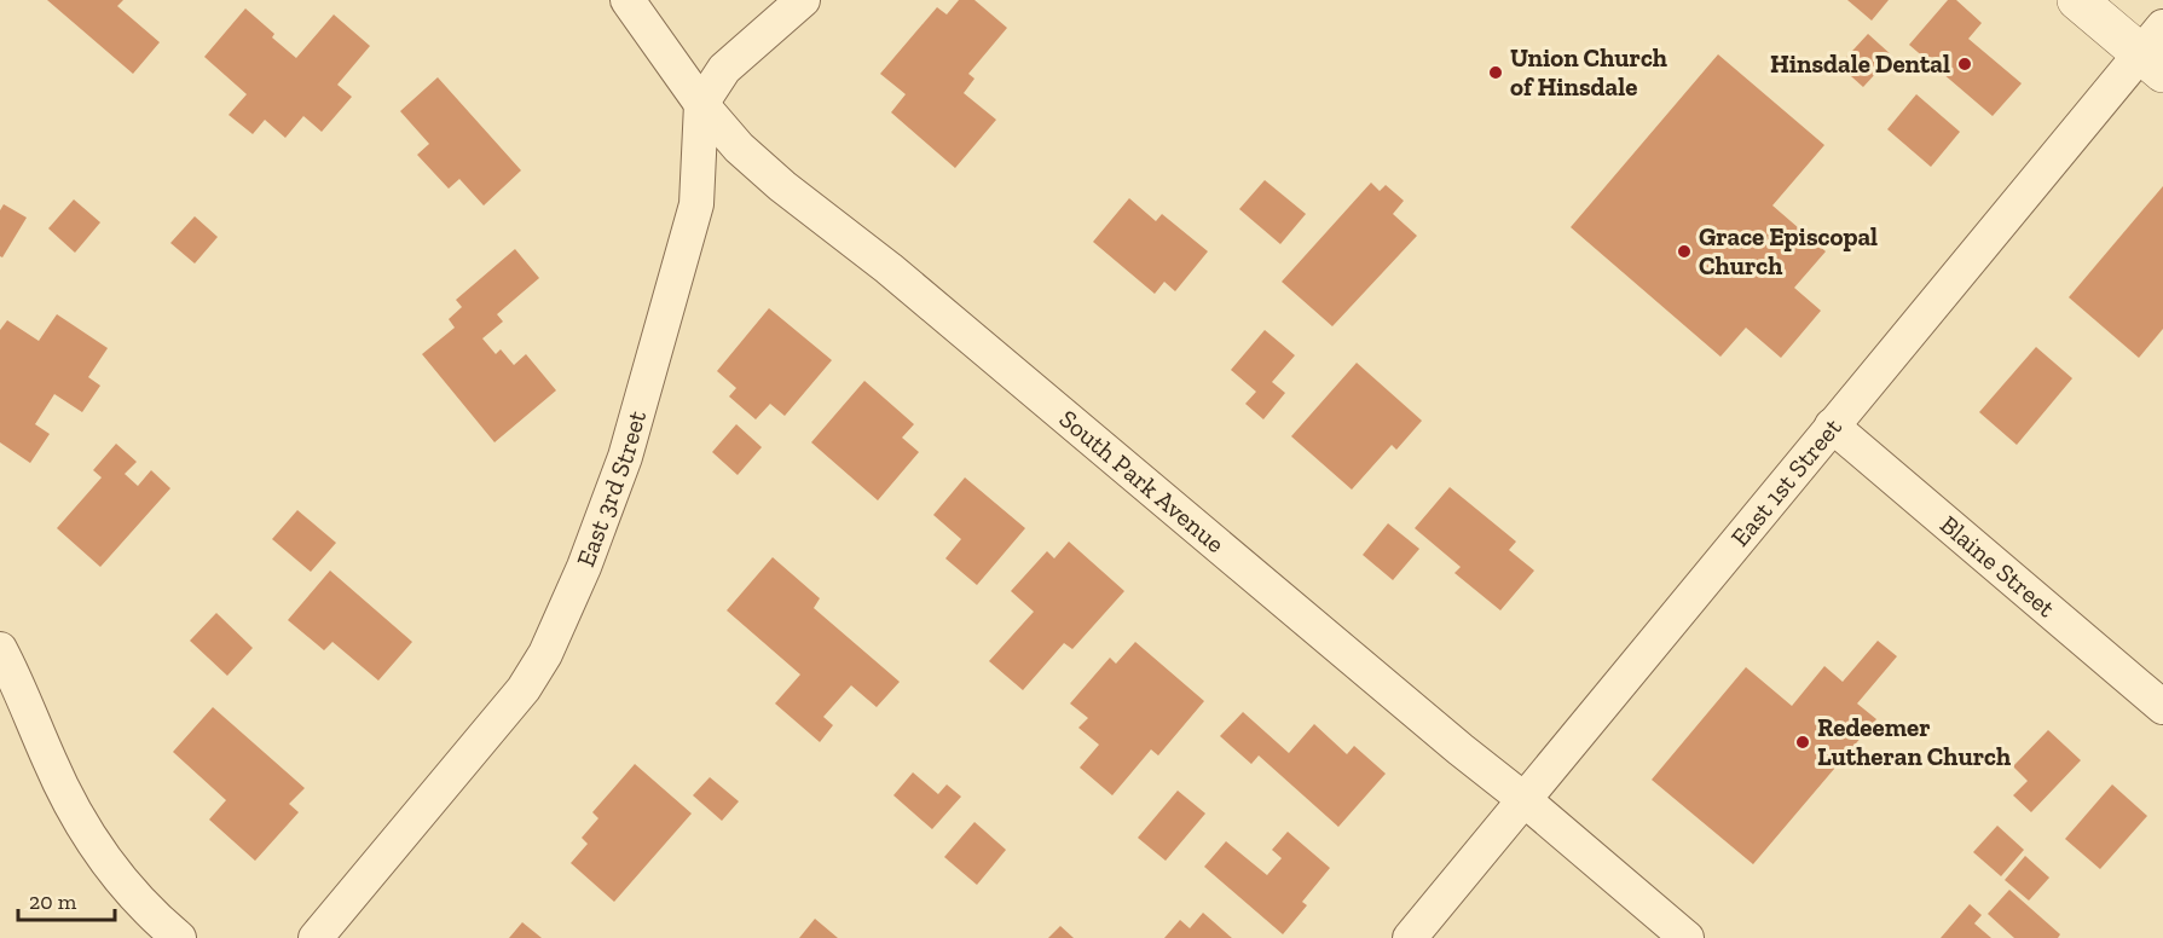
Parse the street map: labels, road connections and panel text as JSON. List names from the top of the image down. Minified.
{"streets":{"street":["South Park Avenue","East 1st Street","East 3rd Street","Blaine Street"]},"crossings":[["South Park Avenue","East 1st Street"],["South Park Avenue","East 3rd Street"],["East 1st Street","Blaine Street"]],"places":["Hinsdale Dental","Union Church of Hinsdale","Grace Episcopal Church","Redeemer Lutheran Church"],"scale_bar":"20 m"}
